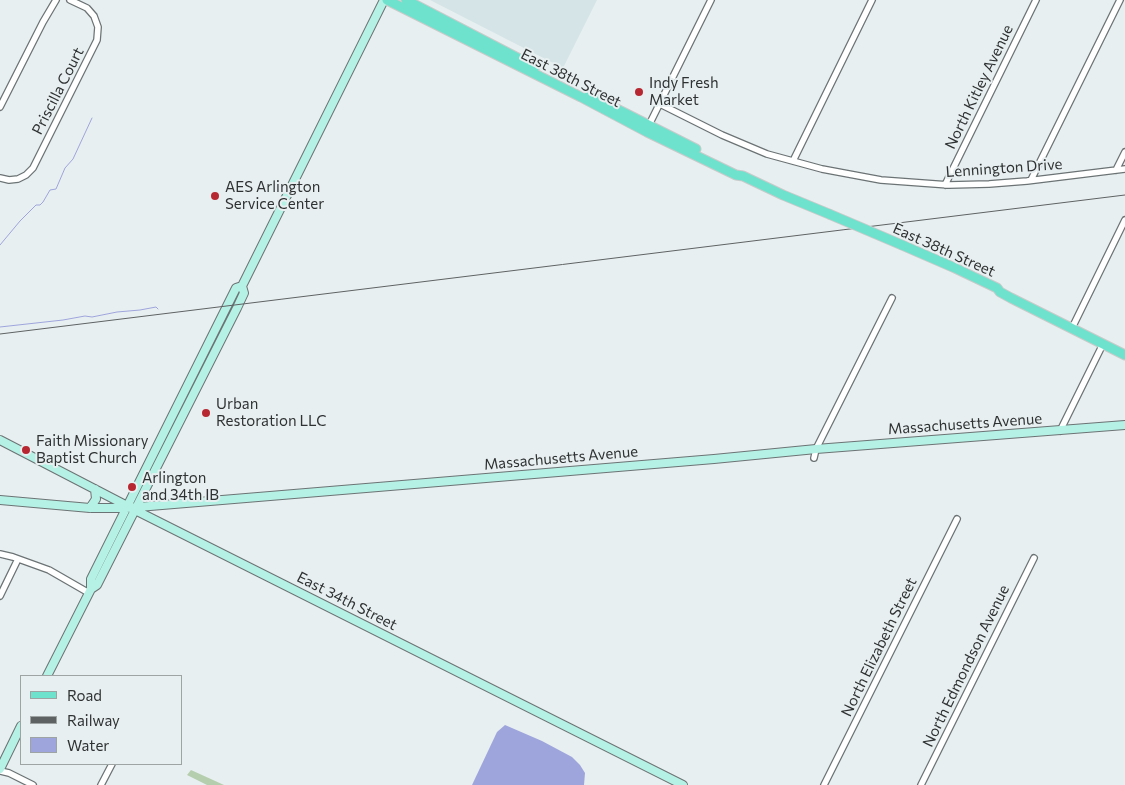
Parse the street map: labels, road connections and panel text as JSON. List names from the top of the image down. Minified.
{"streets":{"main road":["East 38th Street","Massachusetts Avenue","East 34th Street"],"street":["North Kitley Avenue","Priscilla Court","Lennington Drive","North Elizabeth Street","North Edmondson Avenue"]},"crossings":[["North Kitley Avenue","Lennington Drive"],["Massachusetts Avenue","East 34th Street"]],"places":["Indy Fresh Market","AES Arlington Service Center","Urban Restoration LLC","Faith Missionary Baptist Church","Arlington and 34th IB"],"legend":["Road","Railway","Water"]}
